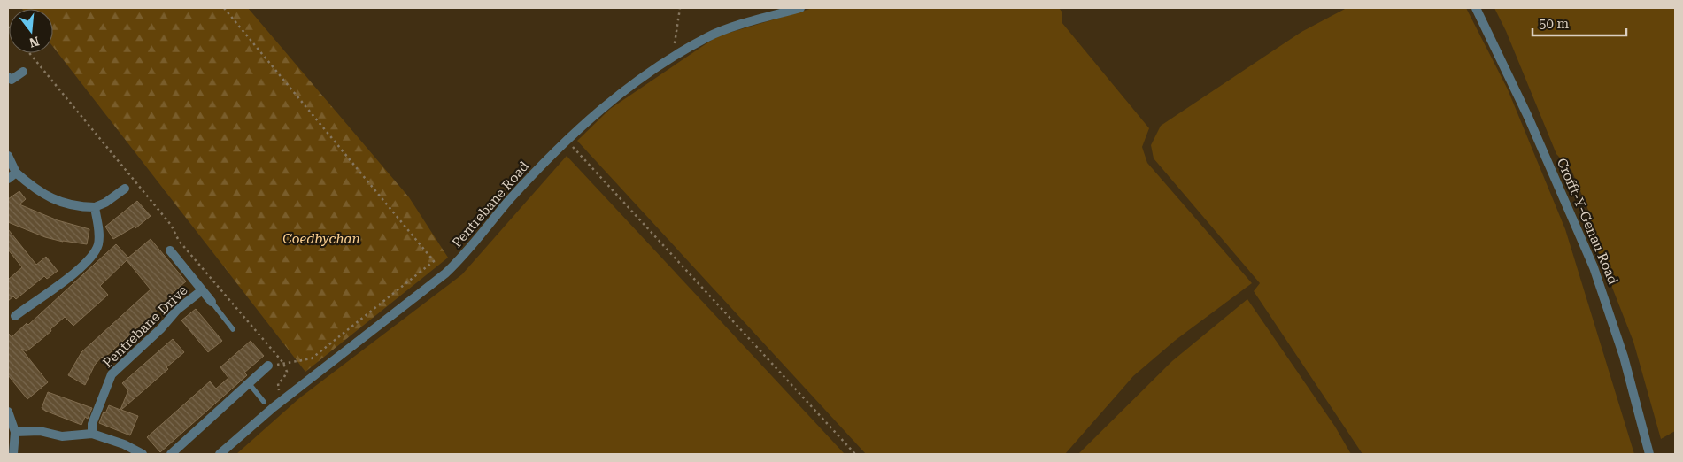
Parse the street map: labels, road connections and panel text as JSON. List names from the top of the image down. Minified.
{"streets":{"street":["Pentrebane Road","Crofft-Y-Genau Road","Pentrebane Drive"]},"parks":["Coedbychan"],"scale_bar":"50 m","north":"bottom"}
